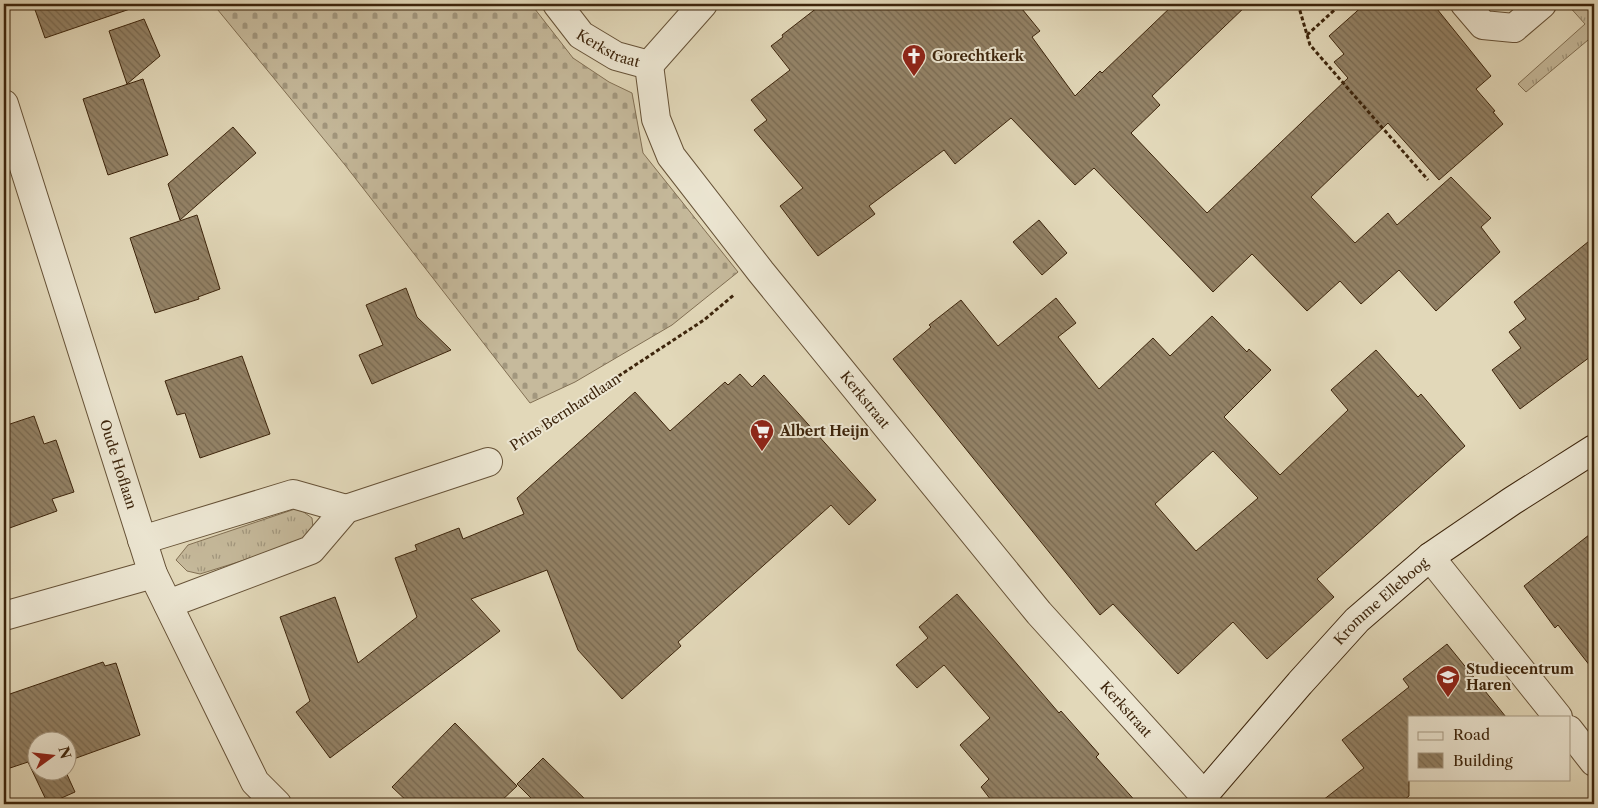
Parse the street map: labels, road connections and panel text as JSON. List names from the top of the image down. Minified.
{"streets":{"street":["Kerkstraat","Oude Hoflaan","Kromme Elleboog"],"path":["Prins Bernhardlaan"]},"crossings":[["Kerkstraat","Prins Bernhardlaan"],["Kerkstraat","Kromme Elleboog"]],"places":{"church":["Gorechtkerk"],"supermarket":["Albert Heijn"],"school or university":["Studiecentrum Haren"]},"legend":["Road","Building"],"north":"right"}
